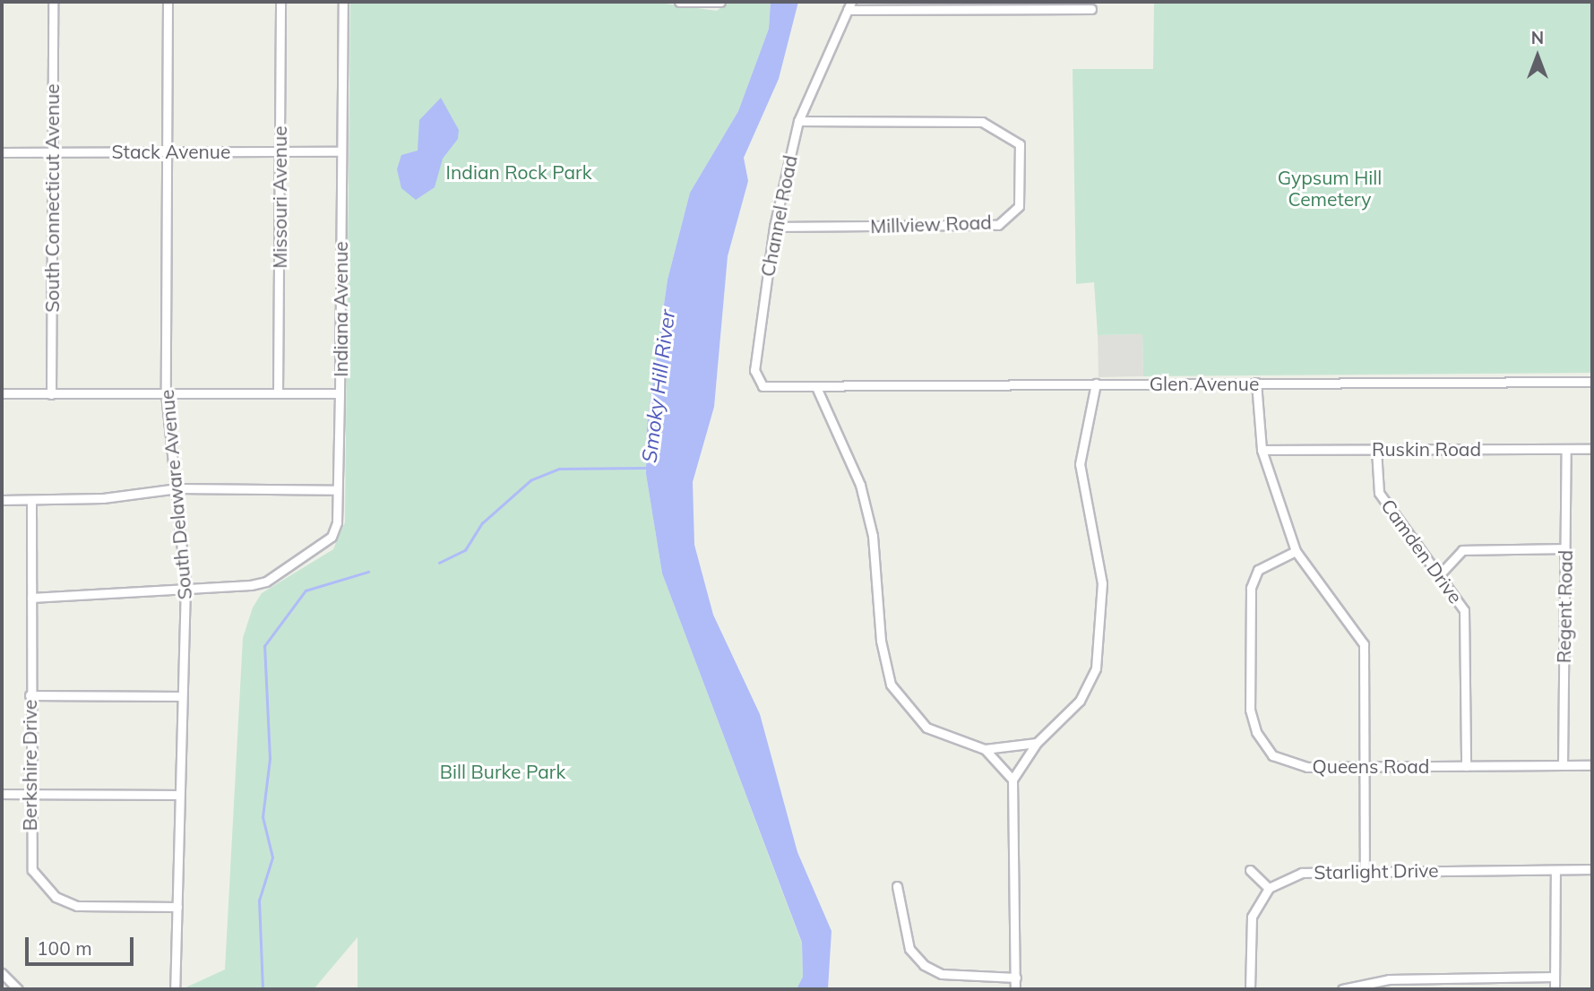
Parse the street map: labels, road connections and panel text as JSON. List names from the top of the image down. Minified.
{"streets":{"street":["Stack Avenue","Missouri Avenue","South Connecticut Avenue","Channel Road","Millview Road","Indiana Avenue","Glen Avenue","Ruskin Road","South Delaware Avenue","Camden Drive","Regent Road","Berkshire Drive","Queens Road","Starlight Drive"]},"crossings":[["Stack Avenue","Missouri Avenue"],["Stack Avenue","South Connecticut Avenue"],["Stack Avenue","Indiana Avenue"],["Stack Avenue","South Delaware Avenue"],["Channel Road","Millview Road"],["Channel Road","Glen Avenue"],["Indiana Avenue","South Delaware Avenue"],["Ruskin Road","Camden Drive"],["Ruskin Road","Regent Road"],["South Delaware Avenue","Berkshire Drive"],["Camden Drive","Queens Road"],["Regent Road","Queens Road"]],"water":["Smoky Hill River"],"parks":["Indian Rock Park","Gypsum Hill Cemetery","Bill Burke Park"],"scale_bar":"100 m","north":"top"}
